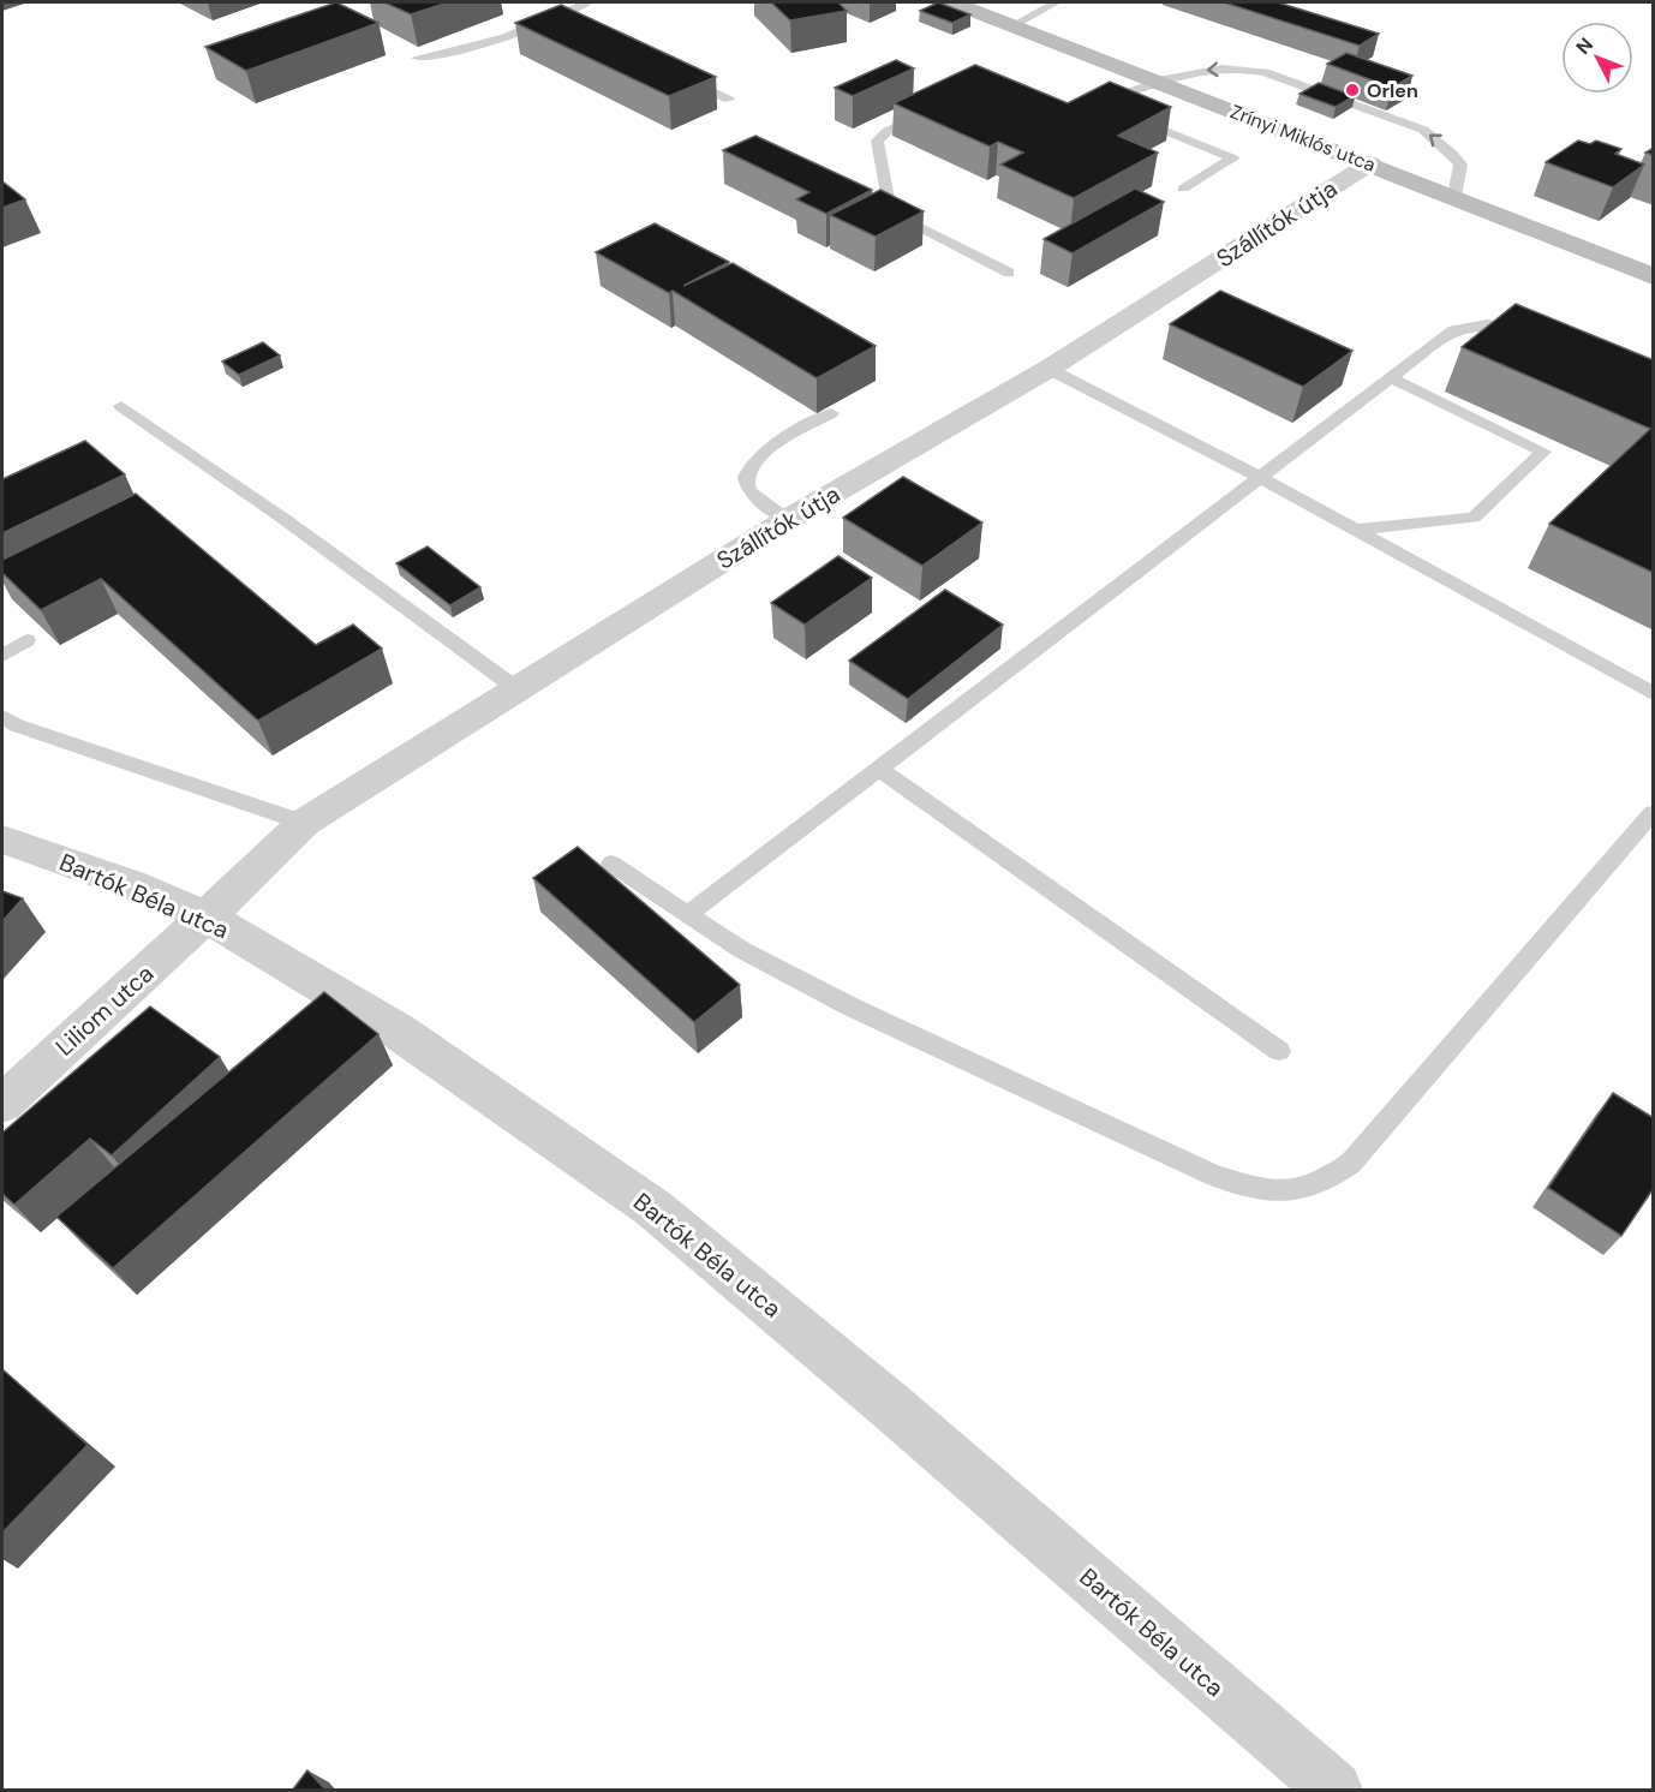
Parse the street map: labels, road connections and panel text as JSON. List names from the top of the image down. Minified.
{"streets":{"main road":["Zrínyi Miklós utca"],"street":["Szállítók útja","Bartók Béla utca","Liliom utca"]},"crossings":[["Zrínyi Miklós utca","Szállítók útja"],["Szállítók útja","Bartók Béla utca"],["Szállítók útja","Liliom utca"],["Bartók Béla utca","Liliom utca"]],"places":["Orlen"],"north":"top left"}
